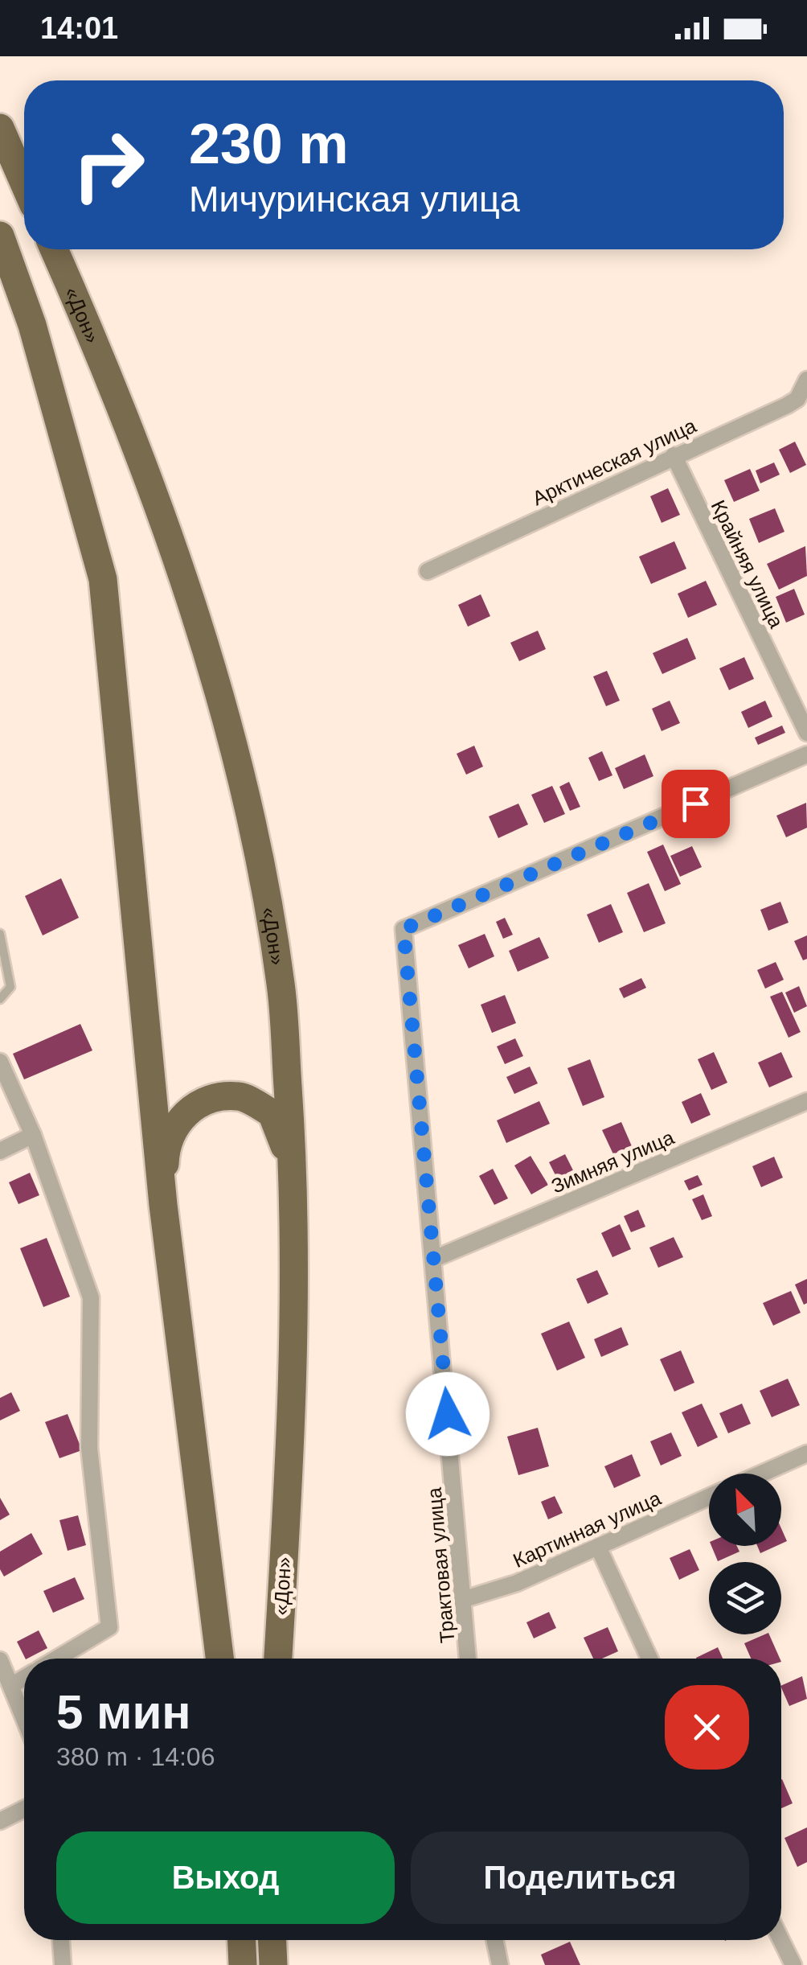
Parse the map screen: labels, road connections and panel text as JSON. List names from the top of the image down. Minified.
{"streets":{"highway":["«Дон»"],"street":["Арктическая улица","Крайняя улица","Зимняя улица","Картинная улица","Трактовая улица"]},"crossings":[["Арктическая улица","Крайняя улица"],["Зимняя улица","Трактовая улица"],["Картинная улица","Трактовая улица"]],"north":"top left","page":{"status":"14:01","turn":["230 m","Мичуринская улица"],"heading":["5 мин","380 m · 14:06"],"buttons":["Выход","Поделиться"]}}
